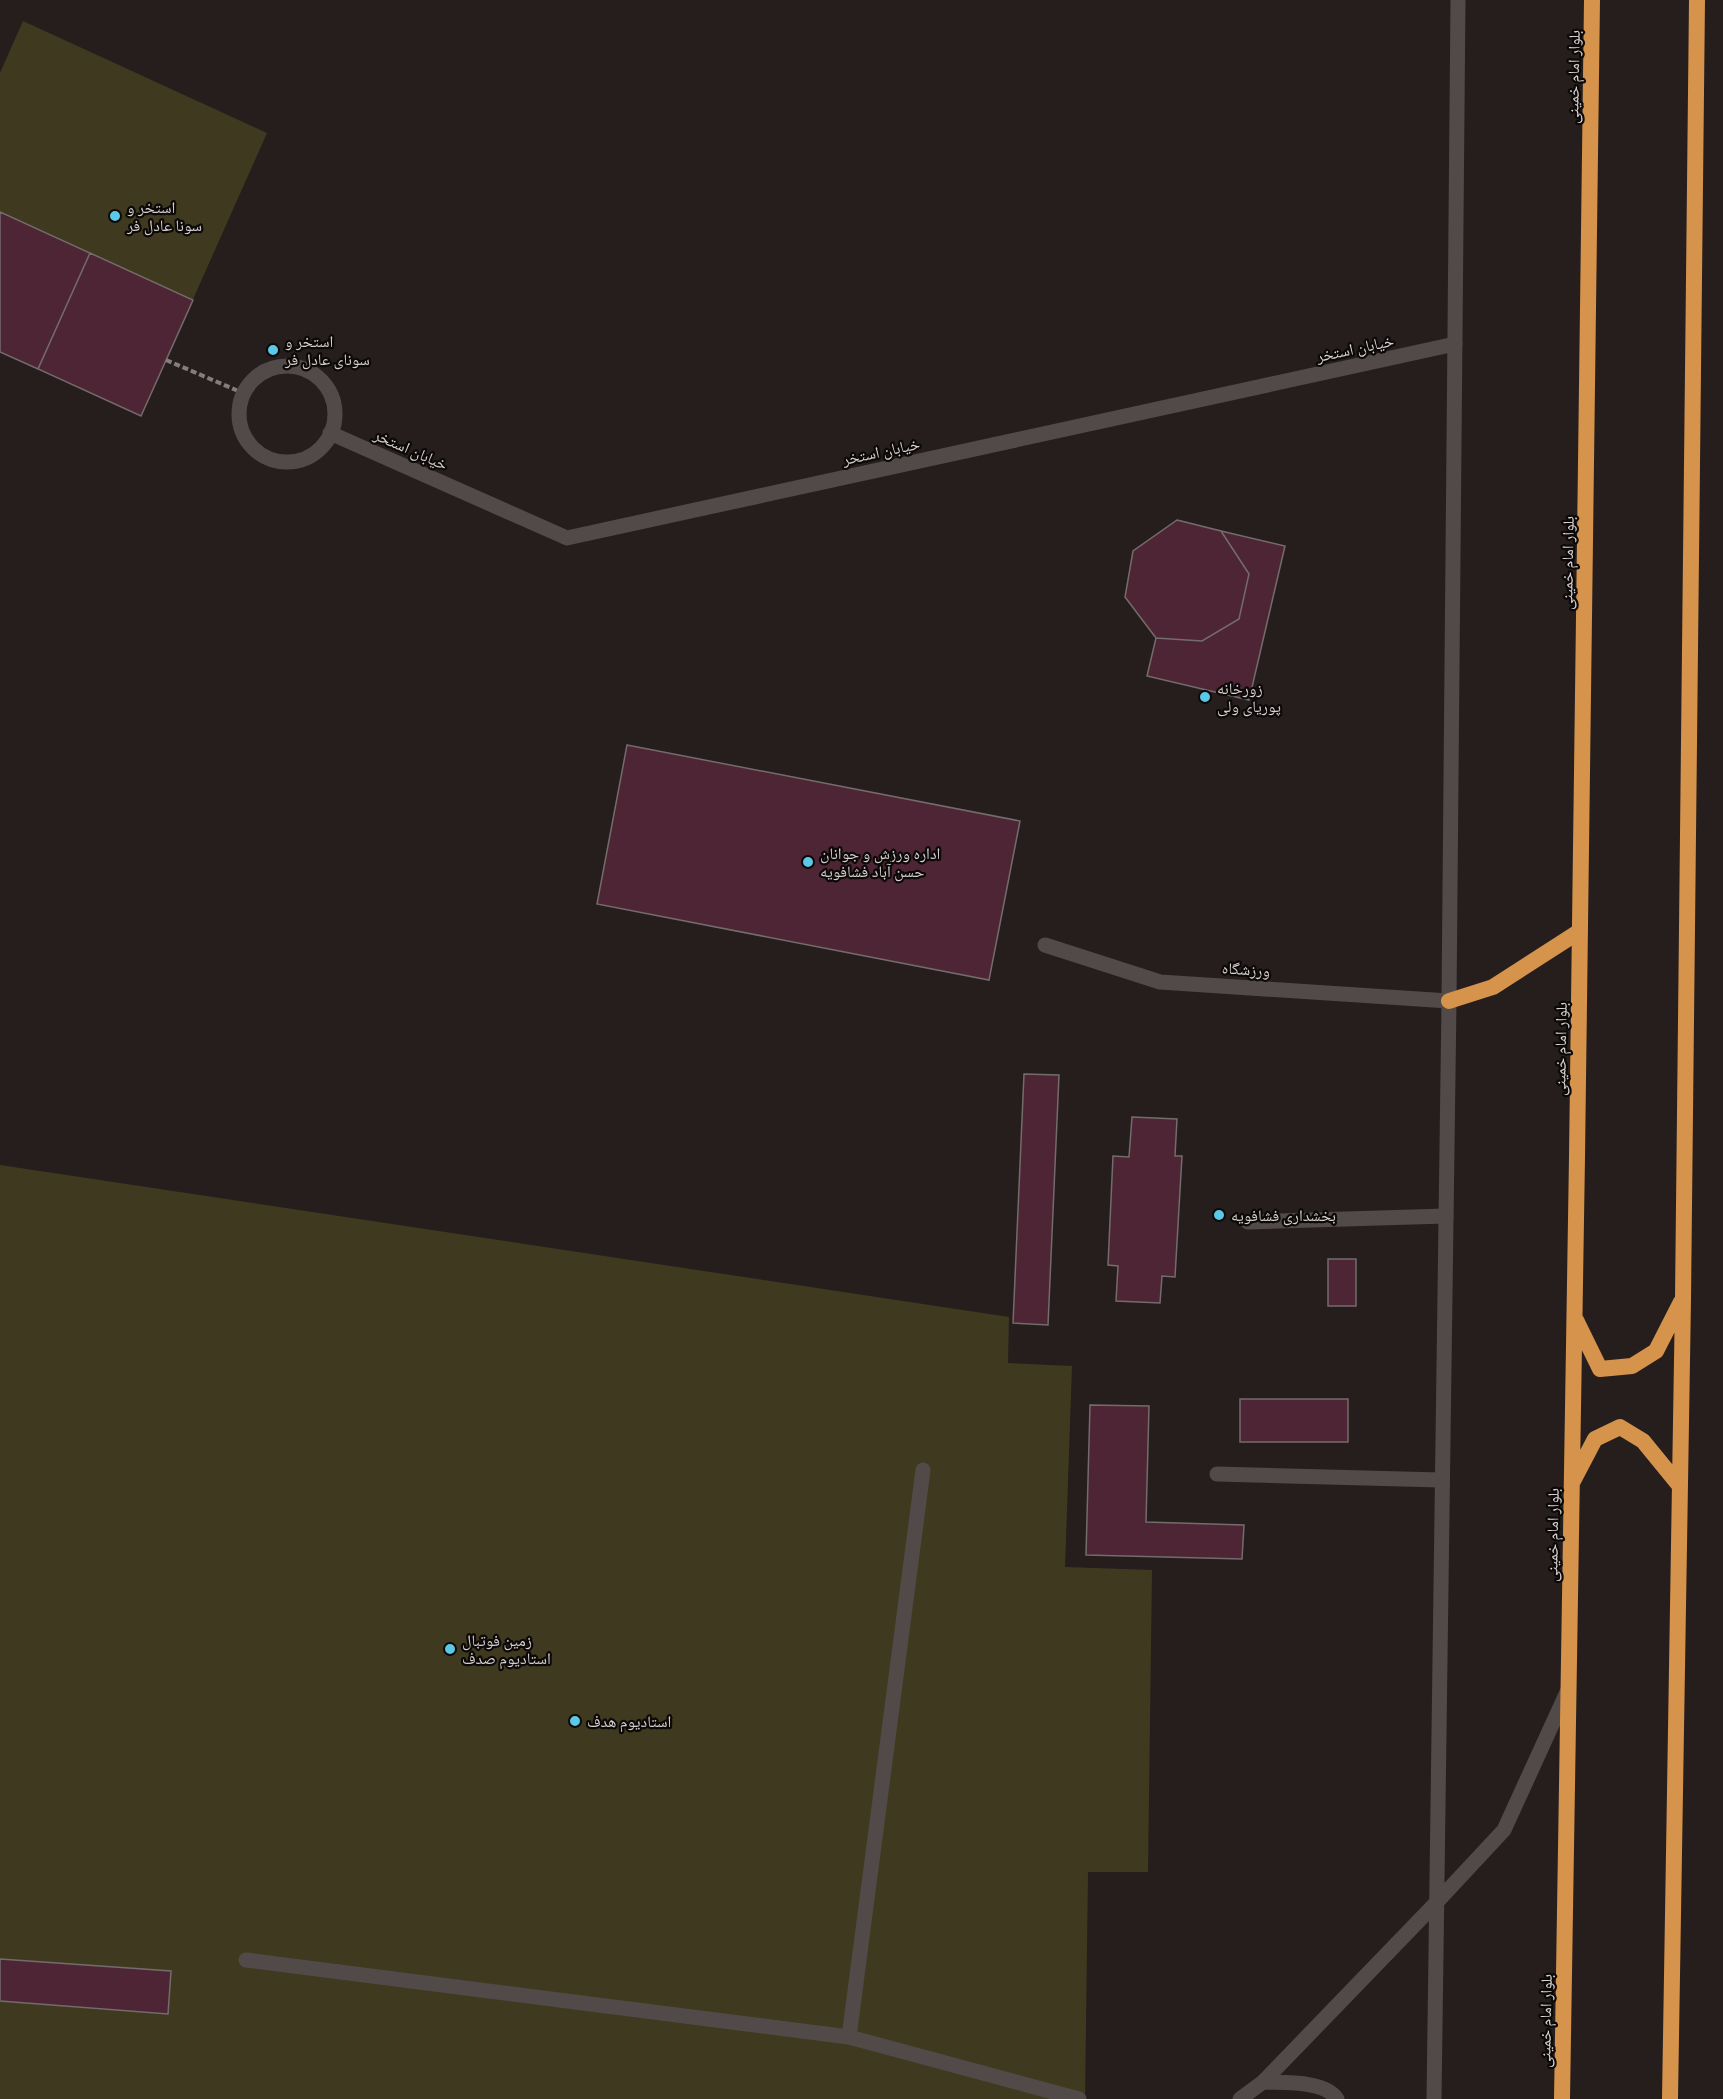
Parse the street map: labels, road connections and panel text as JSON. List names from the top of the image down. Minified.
{"streets":{"highway":["بلوار امام خمینی"],"street":["خیابان استخر","ورزشگاه"]},"places":["استخر و سونا عادل فر","استخر و سونای عادل فر","زورخانه پوریای ولی","اداره ورزش و جوانان حسن آباد فشافویه","بخشداری فشافویه","زمین فوتبال استادیوم صدف","استادیوم هدف"]}
